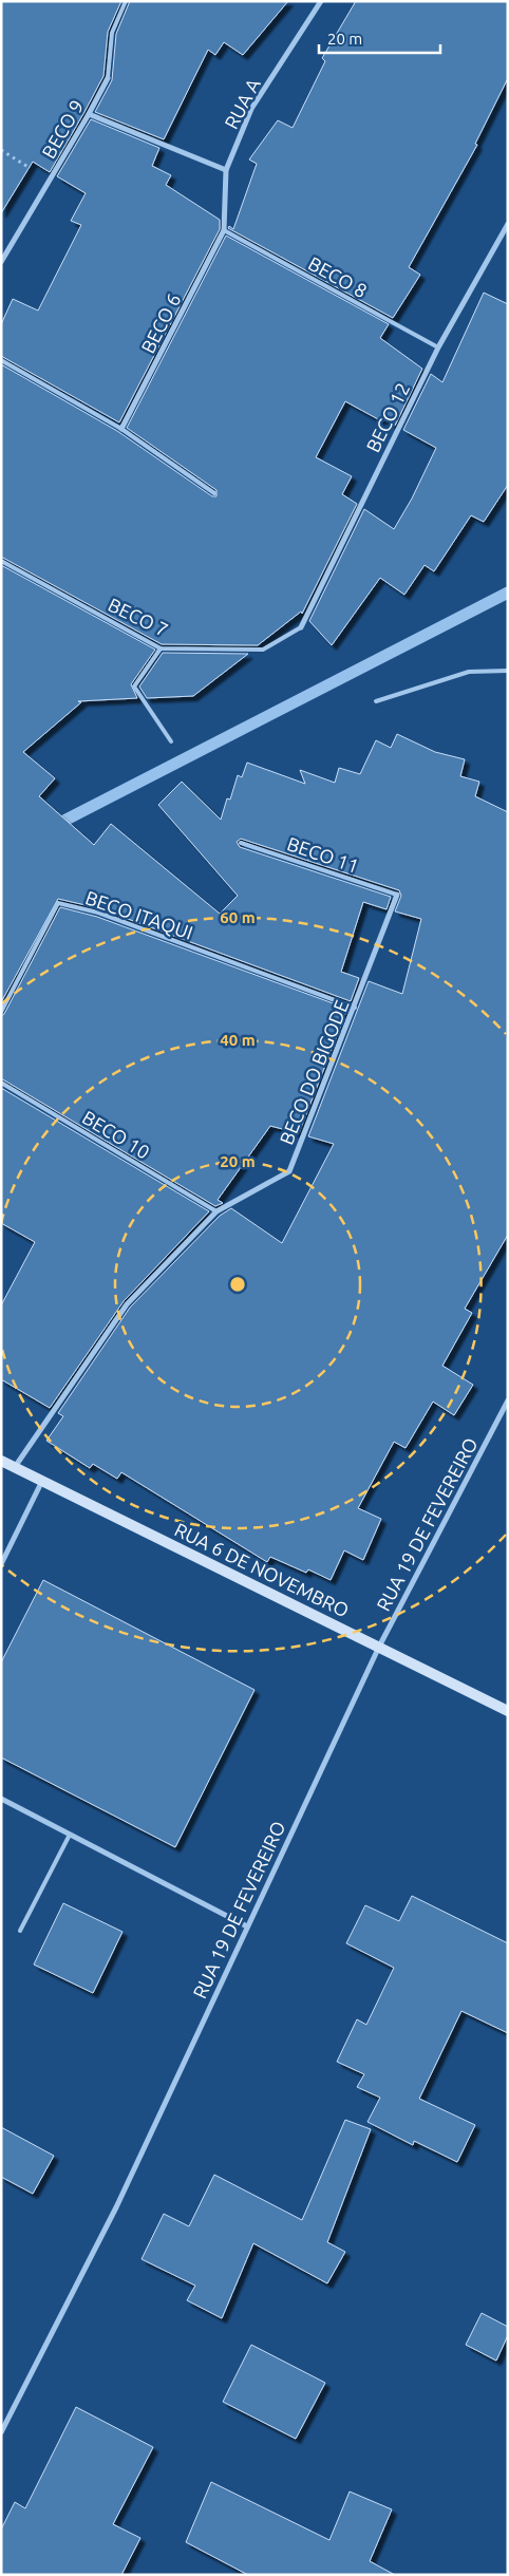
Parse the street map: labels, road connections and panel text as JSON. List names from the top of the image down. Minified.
{"streets":{"street":["RUA A","BECO 9","BECO 6","BECO 12","BECO DO BIGODE","RUA 19 DE FEVEREIRO","RUA 6 DE NOVEMBRO"],"lane":["BECO 8","BECO 7","BECO 11","BECO ITAQUI","BECO 10"]},"crossings":[["RUA A","BECO 8"],["RUA A","BECO 6"],["BECO 8","BECO 6"],["BECO 8","BECO 12"],["BECO 12","BECO 7"],["BECO 11","BECO DO BIGODE"],["BECO ITAQUI","BECO DO BIGODE"],["BECO DO BIGODE","BECO 10"],["BECO DO BIGODE","RUA 6 DE NOVEMBRO"],["RUA 19 DE FEVEREIRO","RUA 6 DE NOVEMBRO"]],"scale_bar":"20 m","rings":["60 m","40 m","20 m"]}
